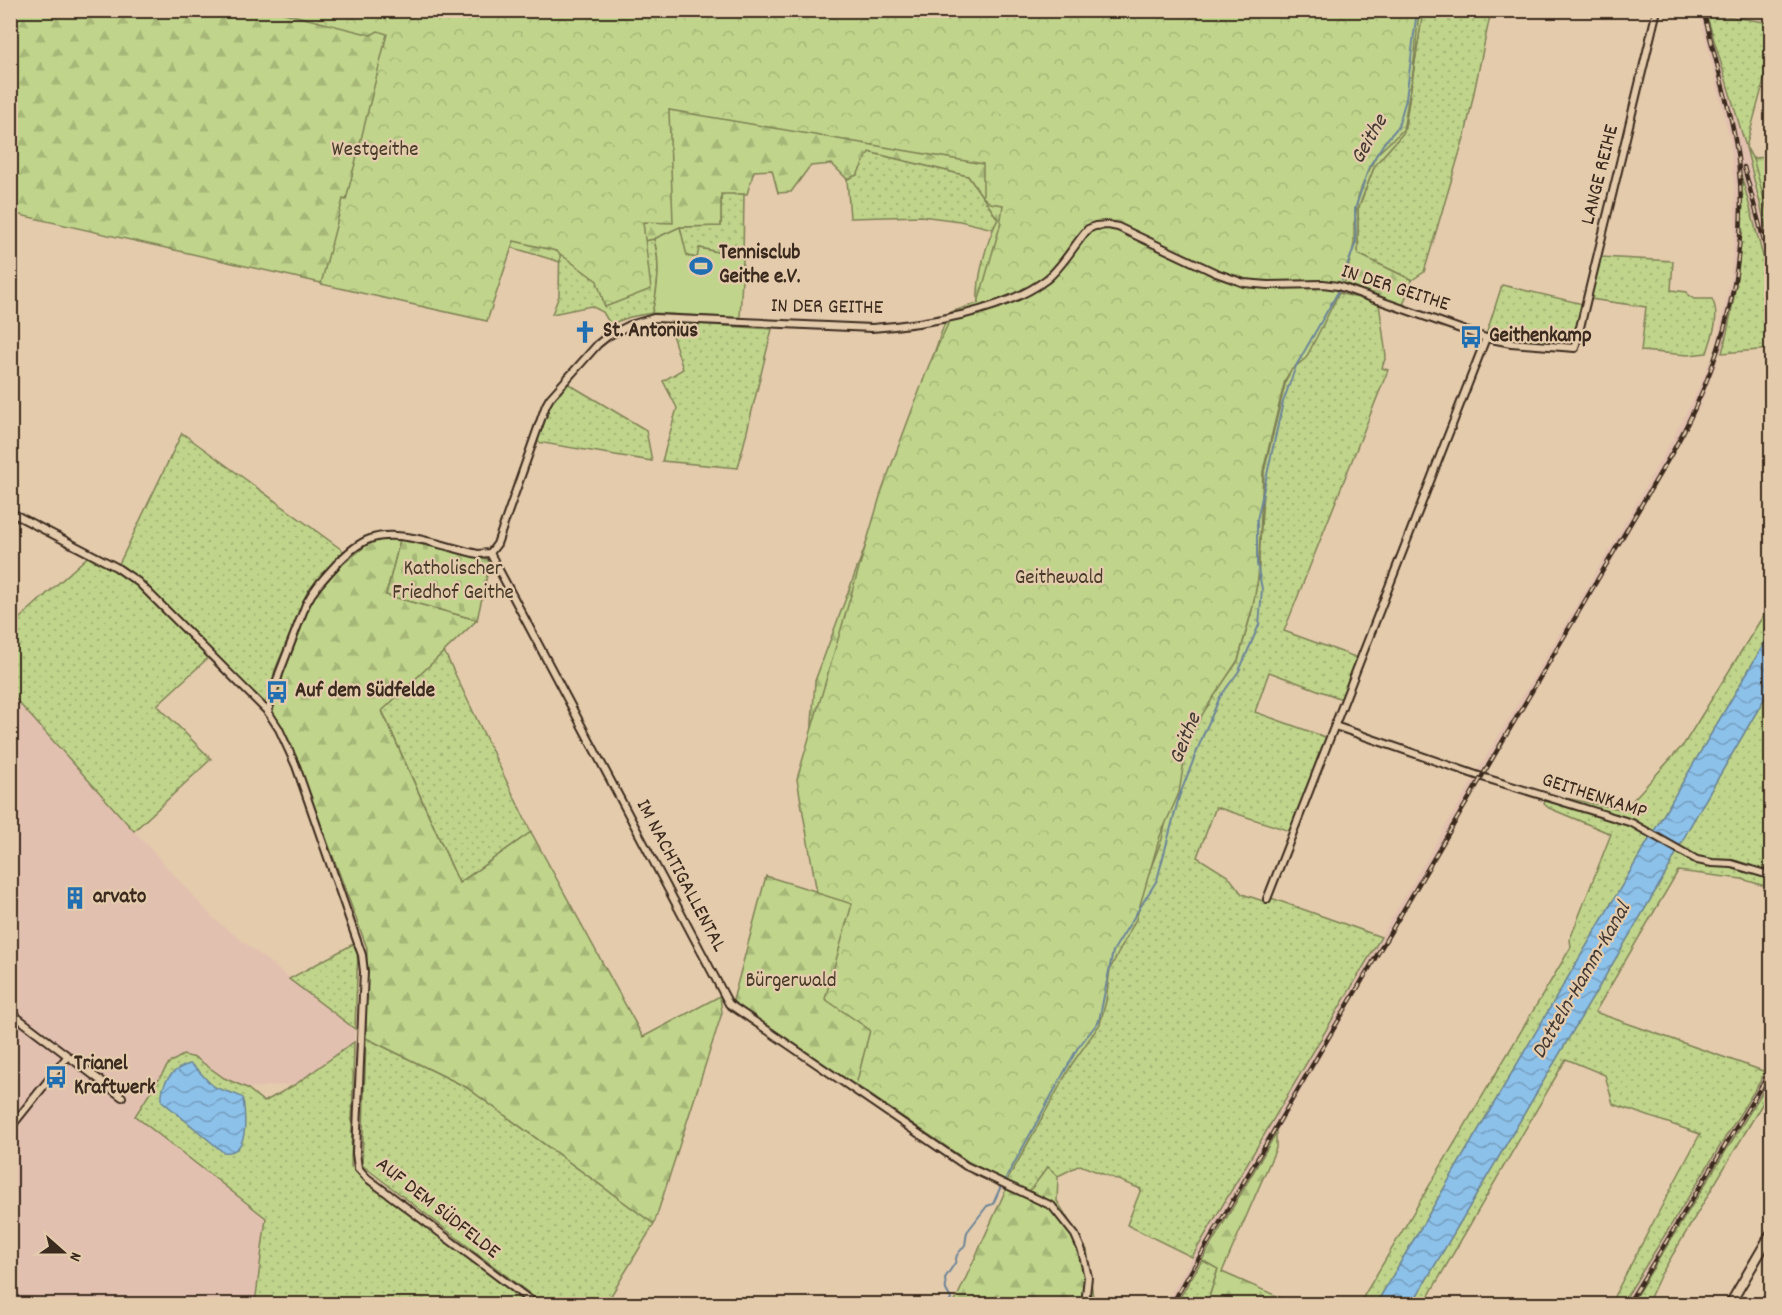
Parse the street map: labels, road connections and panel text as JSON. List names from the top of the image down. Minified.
{"streets":{"street":["LANGE REIHE","IN DER GEITHE","GEITHENKAMP","IM NACHTIGALLENTAL","AUF DEM SÜDFELDE"]},"crossings":[["LANGE REIHE","IN DER GEITHE"],["IN DER GEITHE","IM NACHTIGALLENTAL"]],"water":["Geithe","Datteln-Hamm-Kanal"],"parks":["Westgeithe","Katholischer Friedhof Geithe","Geithewald","Bürgerwald"],"places":{"sports":["Tennisclub Geithe e.V."],"church":["St. Antonius"],"bus stop":["Geithenkamp","Auf dem Südfelde","Trianel Kraftwerk"],"building":["arvato"]},"north":"right"}
